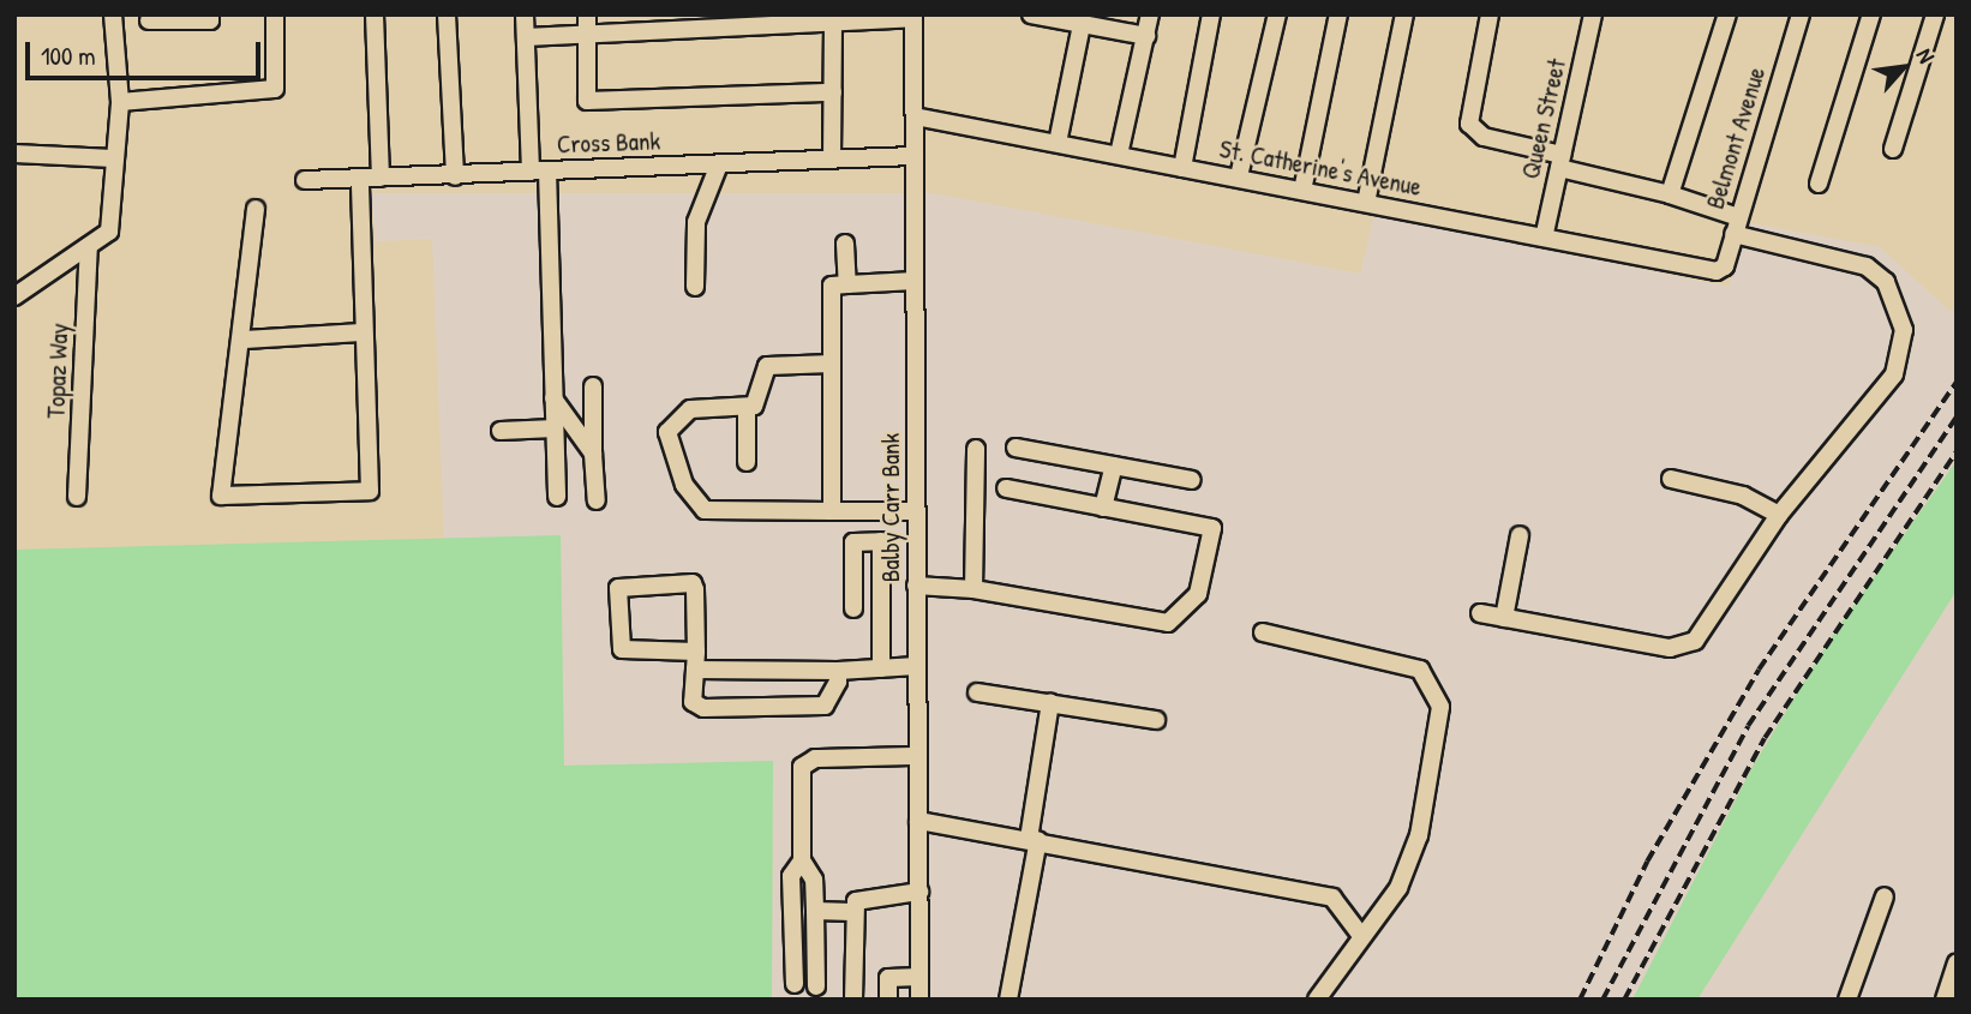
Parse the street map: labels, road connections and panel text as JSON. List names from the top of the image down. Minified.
{"streets":{"street":["Queen Street","Belmont Avenue","Cross Bank","St. Catherine's Avenue","Topaz Way","Balby Carr Bank"]},"crossings":[["Queen Street","St. Catherine's Avenue"],["Belmont Avenue","St. Catherine's Avenue"],["Cross Bank","Balby Carr Bank"],["St. Catherine's Avenue","Balby Carr Bank"]],"scale_bar":"100 m","north":"top right"}
